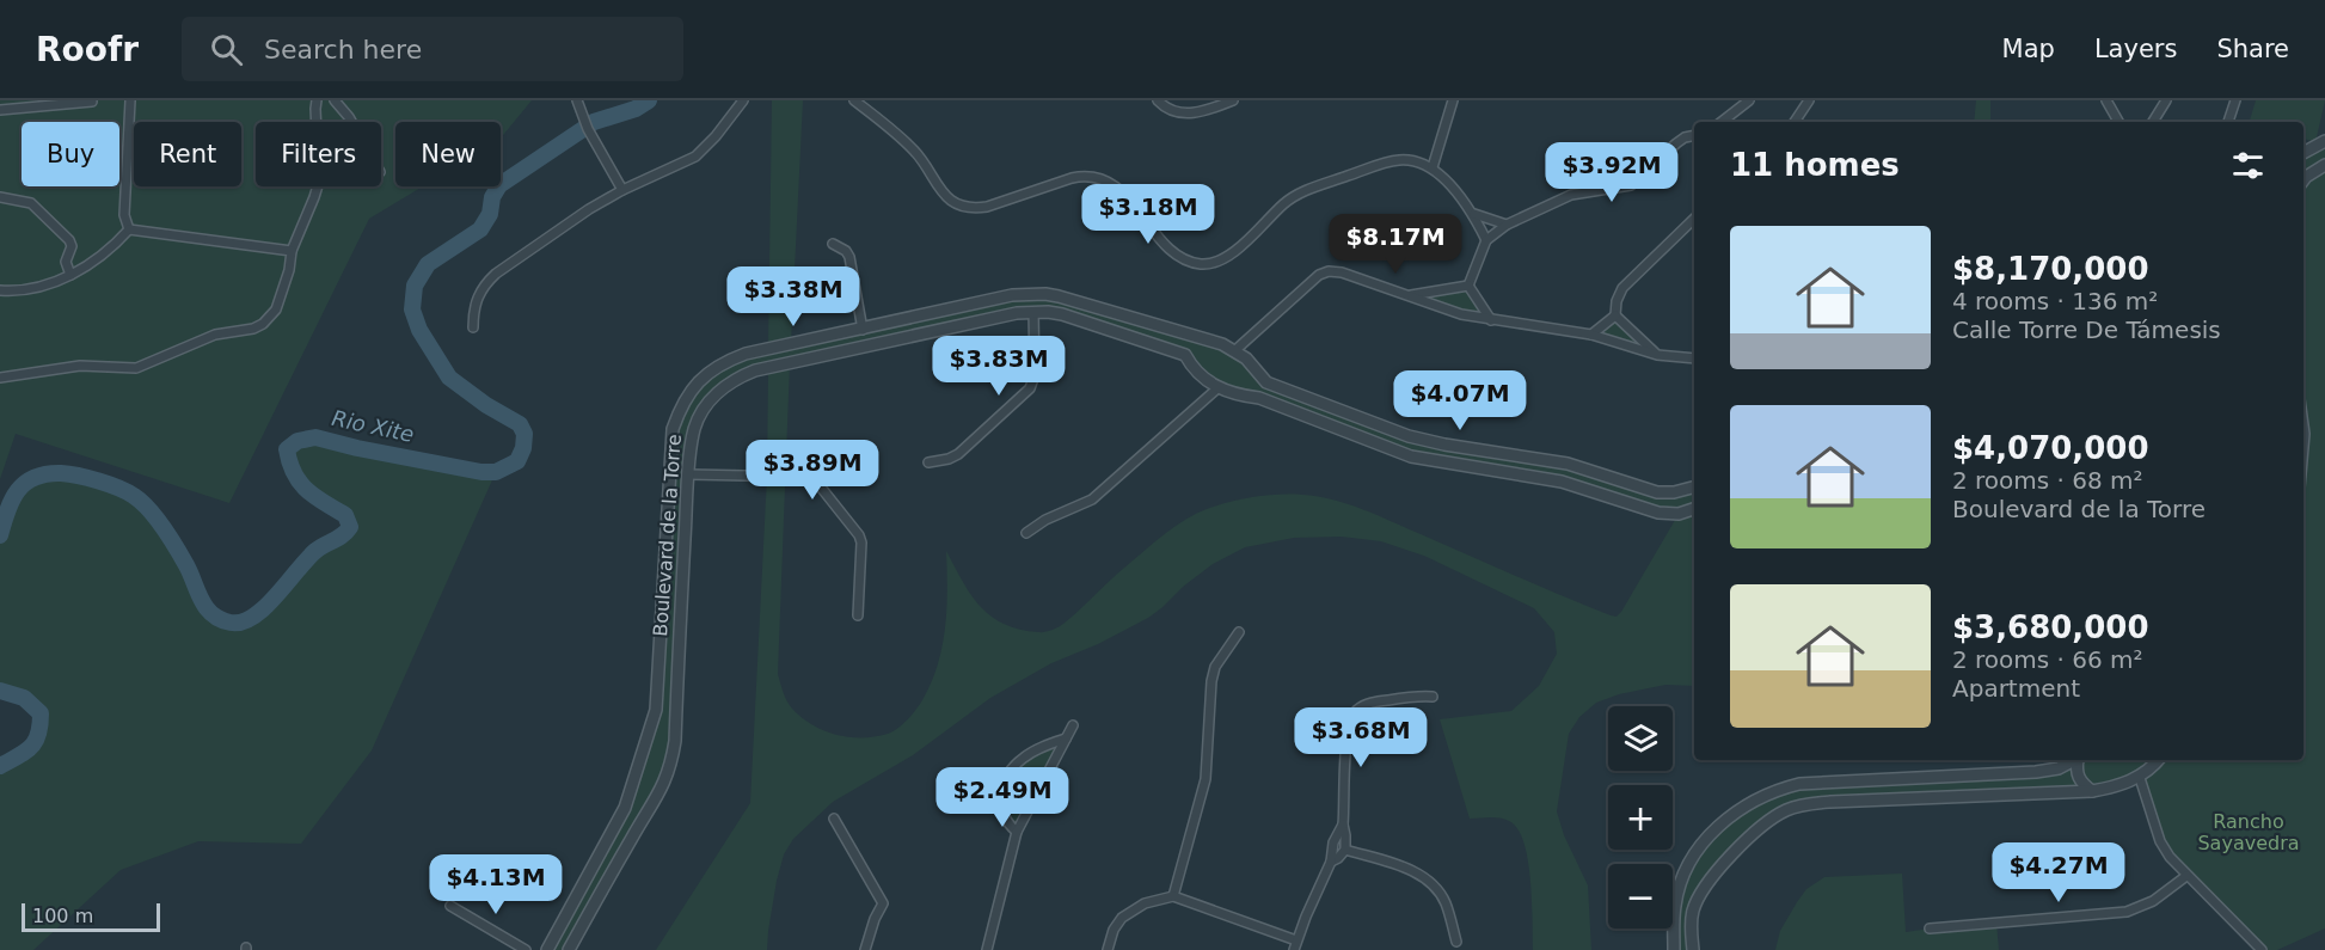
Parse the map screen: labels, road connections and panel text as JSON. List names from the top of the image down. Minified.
{"streets":{"street":["Boulevard de la Torre"]},"water":["Rio Xite"],"parks":["Rancho Sayavedra"],"scale_bar":"100 m","page":{"header":"Roofr","search":"Search here","nav":["Map","Layers","Share"],"chip":["Buy","Rent","Filters","New"],"heading":"11 homes","price":["$3.92M","$3.18M","$8.17M","$3.38M","$3.83M","$4.07M","$3.89M","$3.68M","$2.49M","$4.27M","$4.13M"],"list":[{"name":"$8,170,000","note":"4 rooms · 136 m² · Calle Torre De Támesis"},{"name":"$4,070,000","note":"2 rooms · 68 m² · Boulevard de la Torre"},{"name":"$3,680,000","note":"2 rooms · 66 m² · Apartment"}],"map_buttons":["+","−"],"scale":"100 m"}}
